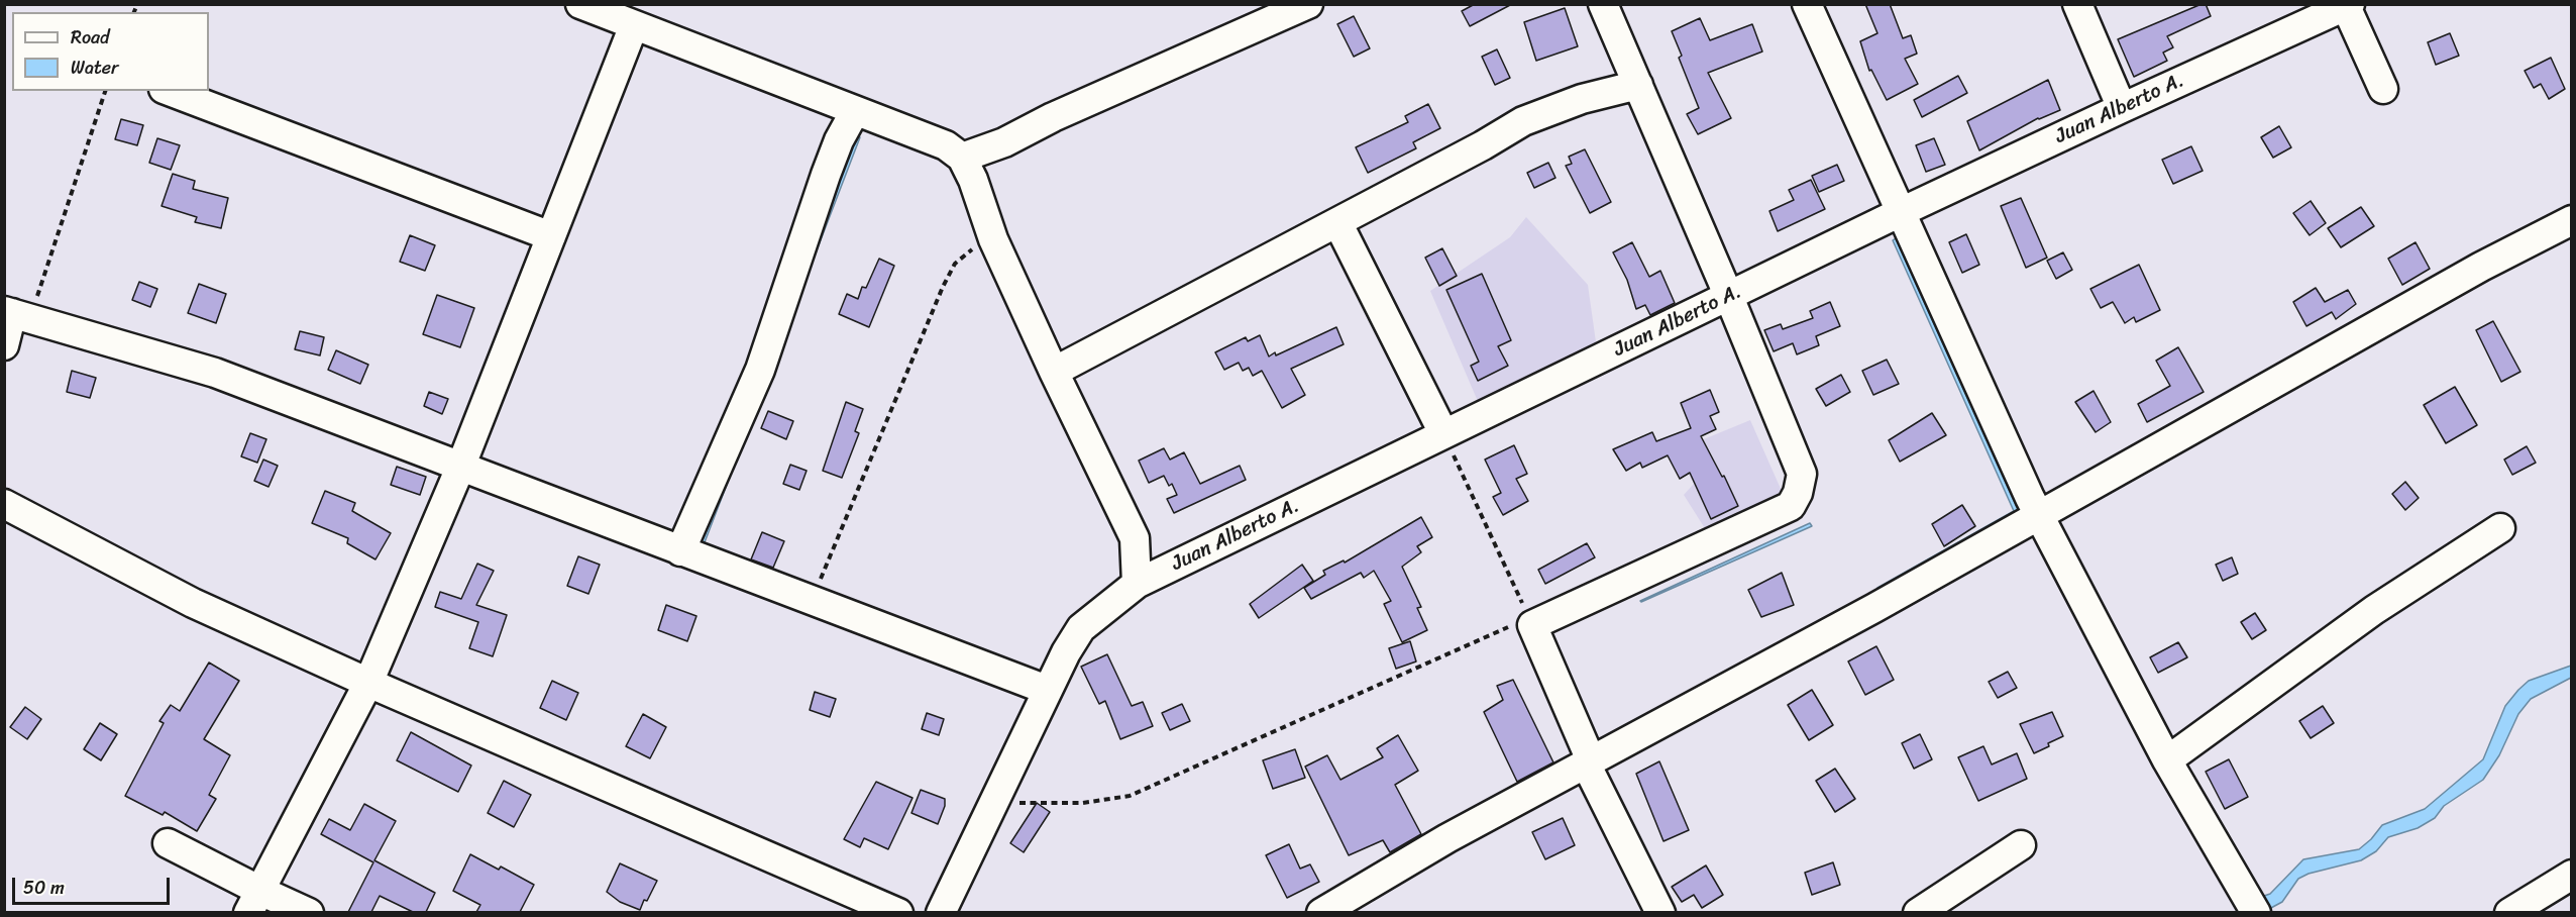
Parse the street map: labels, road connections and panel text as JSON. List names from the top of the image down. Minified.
{"streets":{"street":["Juan Alberto A."]},"legend":["Road","Water"],"scale_bar":"50 m"}
